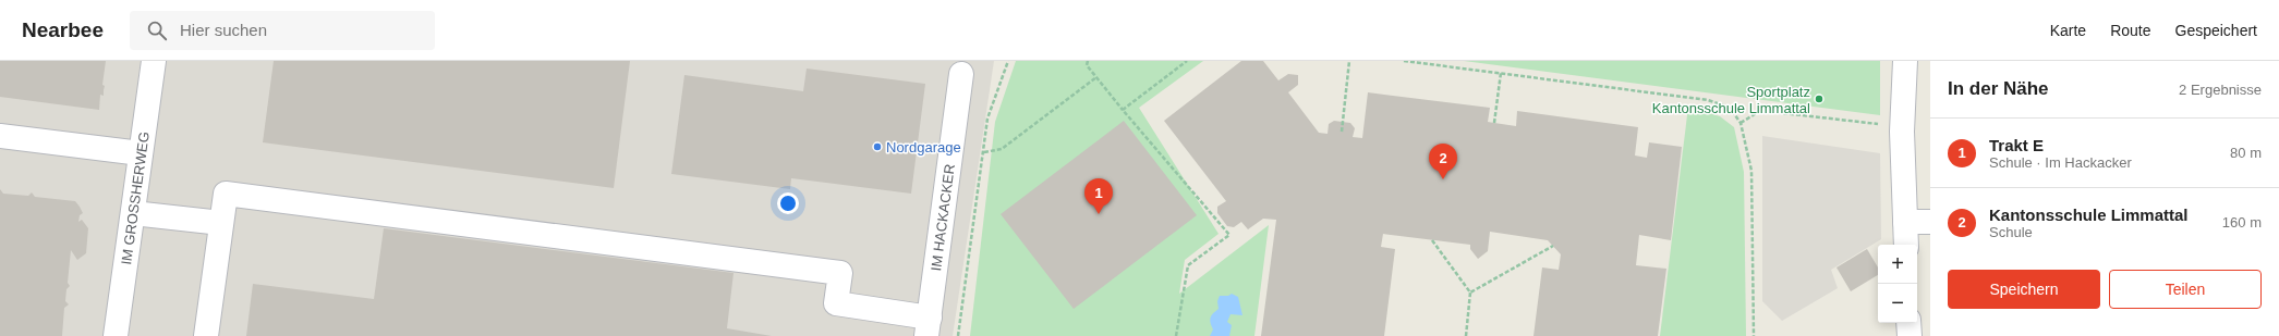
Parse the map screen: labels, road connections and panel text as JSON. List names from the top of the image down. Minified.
{"streets":{"street":["IM GROSSHERWEG","IM HACKACKER"]},"places":["Sportplatz Kantonsschule Limmattal","Nordgarage"],"page":{"header":"Nearbee","search":"Hier suchen","nav":["Karte","Route","Gespeichert"],"heading":["In der Nähe","2 Ergebnisse"],"list":[{"mark":"1","name":"Trakt E","note":"Schule · Im Hackacker","value":"80 m"},{"mark":"2","name":"Kantonsschule Limmattal","note":"Schule","value":"160 m"}],"pins":["2","1"],"map_buttons":["+","−"],"buttons":["Speichern","Teilen"]}}
